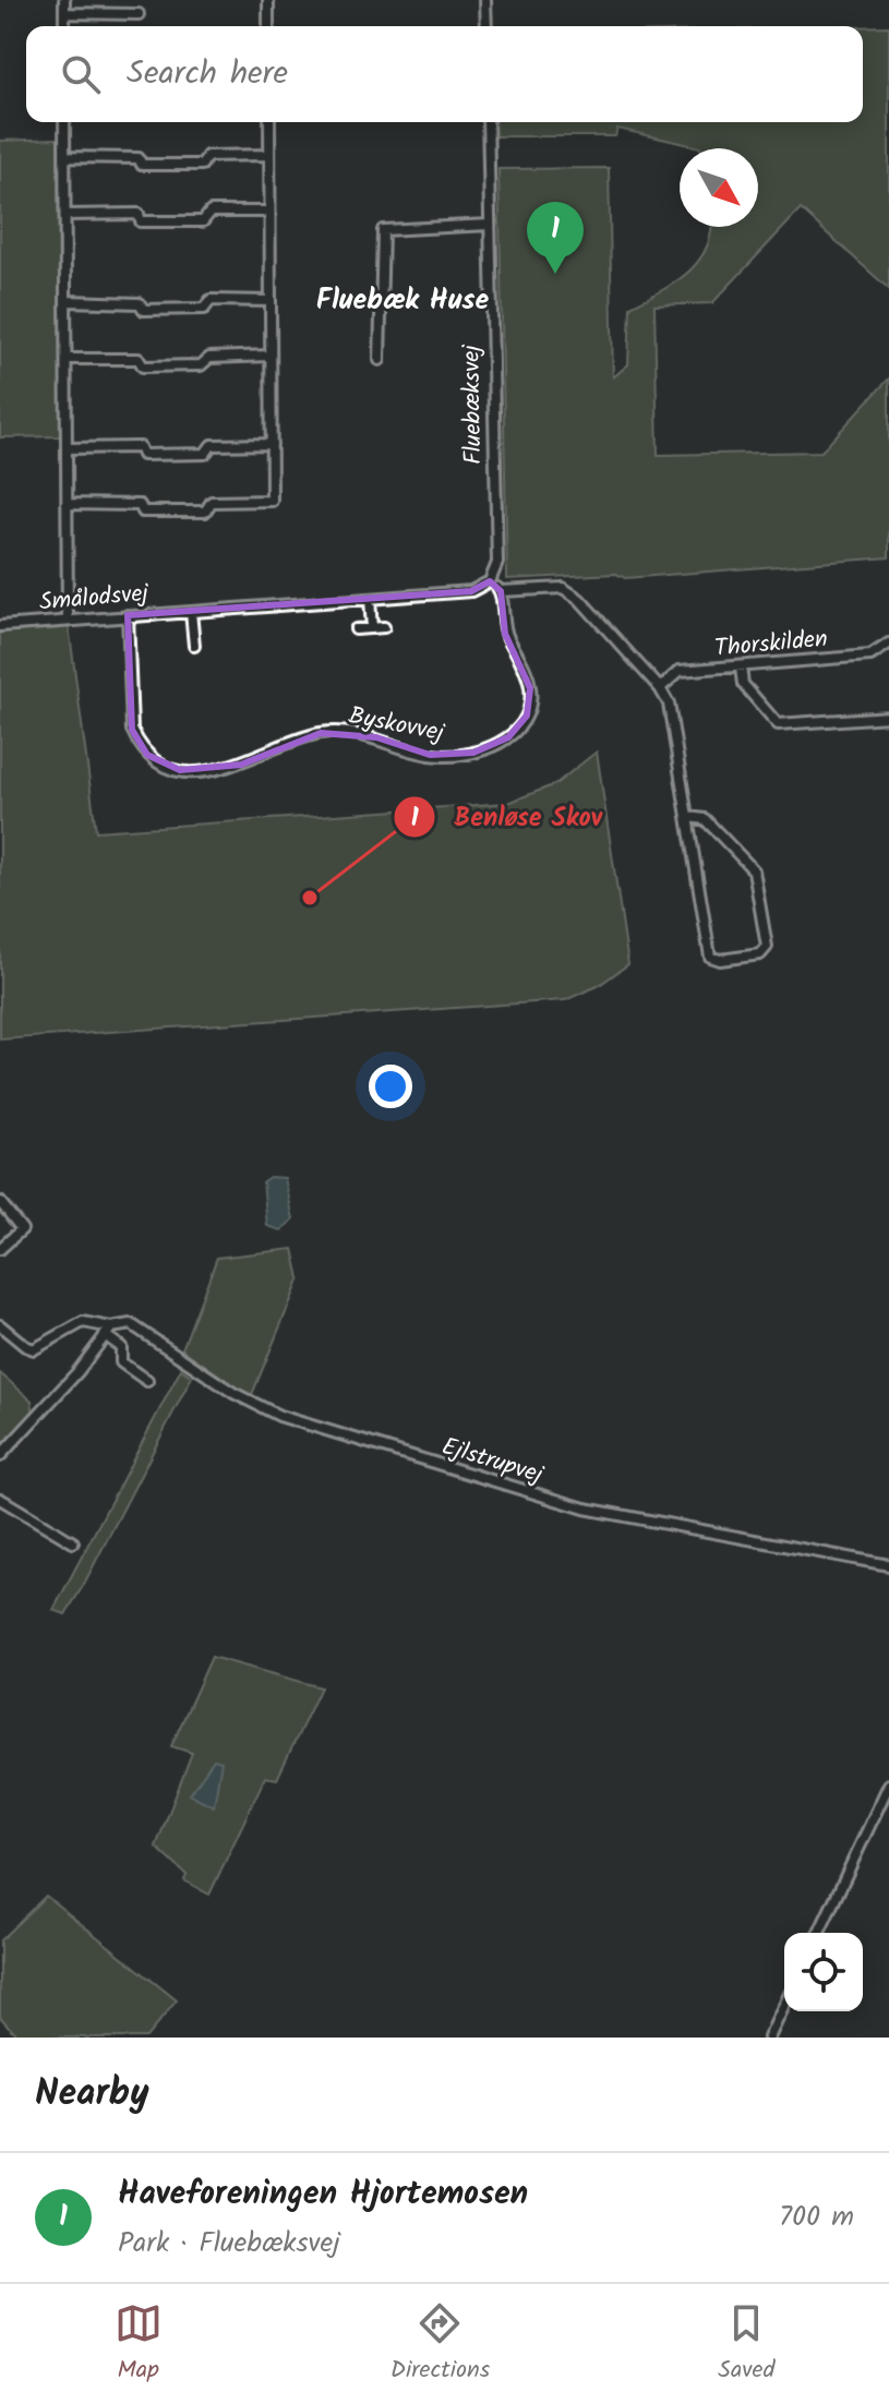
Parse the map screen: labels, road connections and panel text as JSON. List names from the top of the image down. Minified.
{"streets":{"street":["Fluebæksvej","Smålodsvej","Thorskilden","Byskovvej","Ejlstrupvej"]},"crossings":[["Fluebæksvej","Smålodsvej"],["Smålodsvej","Byskovvej"]],"districts":["Fluebæk Huse"],"places":["Benløse Skov"],"north":"bottom right","page":{"search":"Search here","pins":"1","heading":"Nearby","list":[{"mark":"1","name":"Haveforeningen Hjortemosen","note":"Park · Fluebæksvej","value":"700 m"}],"nav":["Map","Directions","Saved"]}}
